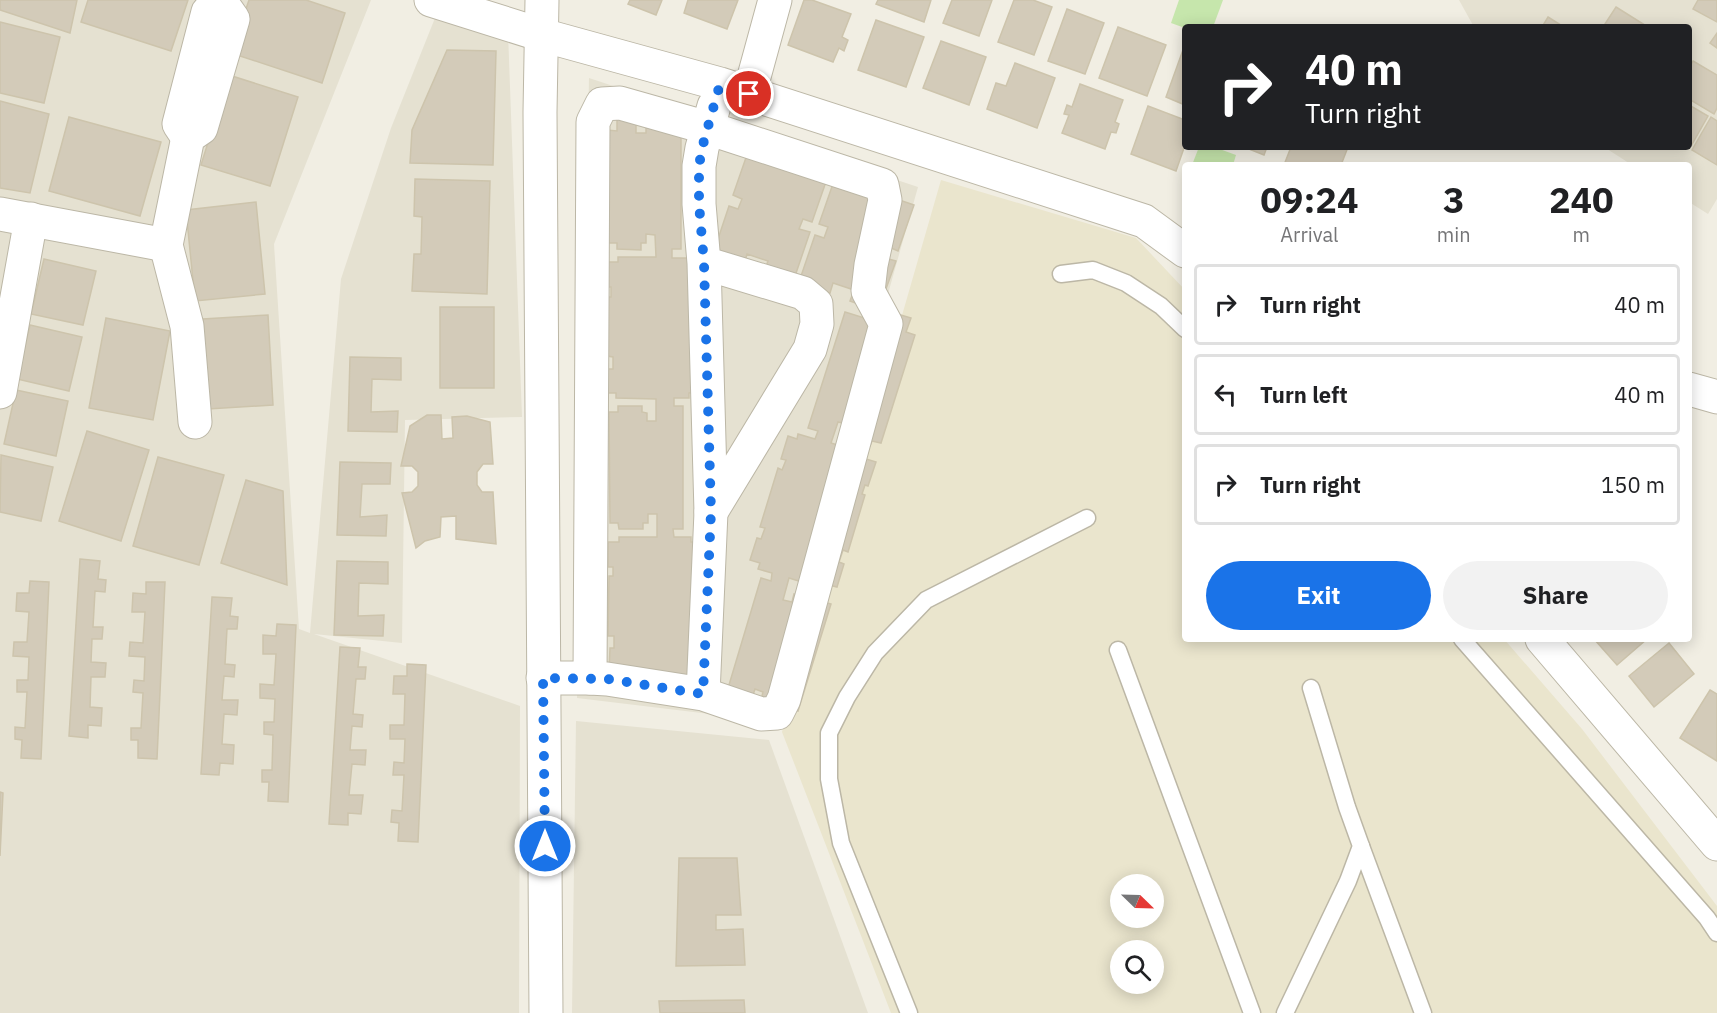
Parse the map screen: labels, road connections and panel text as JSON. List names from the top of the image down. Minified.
{"north":"bottom right","page":{"turn":["40 m","Turn right"],"eta":["09:24","Arrival","3","min","240","m"],"list":[{"name":"Turn right","value":"40 m"},{"name":"Turn left","value":"40 m"},{"name":"Turn right","value":"150 m"}],"buttons":["Exit","Share"]}}
